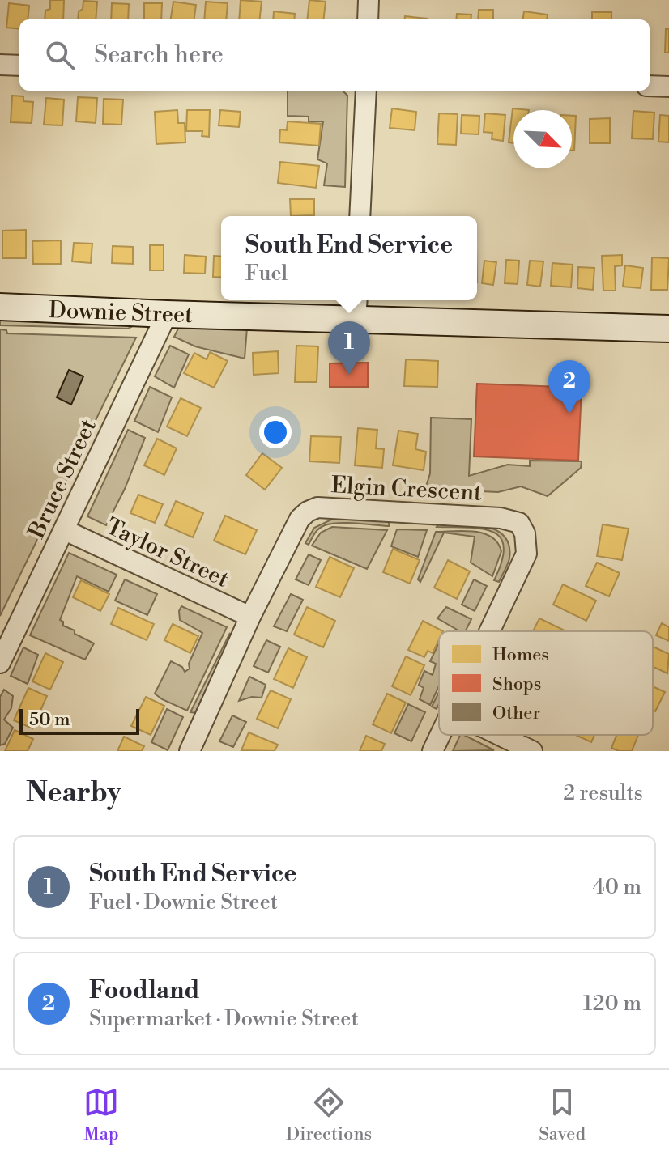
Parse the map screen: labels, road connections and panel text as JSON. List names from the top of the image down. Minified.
{"streets":{"main road":["Downie Street"],"street":["Bruce Street","Elgin Crescent","Taylor Street"]},"crossings":[["Downie Street","Bruce Street"],["Bruce Street","Taylor Street"],["Elgin Crescent","Taylor Street"]],"legend":["Homes","Shops","Other"],"scale_bar":"50 m","north":"bottom right","page":{"search":"Search here","popup":["South End Service","Fuel"],"pins":["1","2"],"scale":"50 m","heading":["Nearby","2 results"],"list":[{"mark":"1","name":"South End Service","note":"Fuel · Downie Street","value":"40 m"},{"mark":"2","name":"Foodland","note":"Supermarket · Downie Street","value":"120 m"}],"nav":["Map","Directions","Saved"]}}
